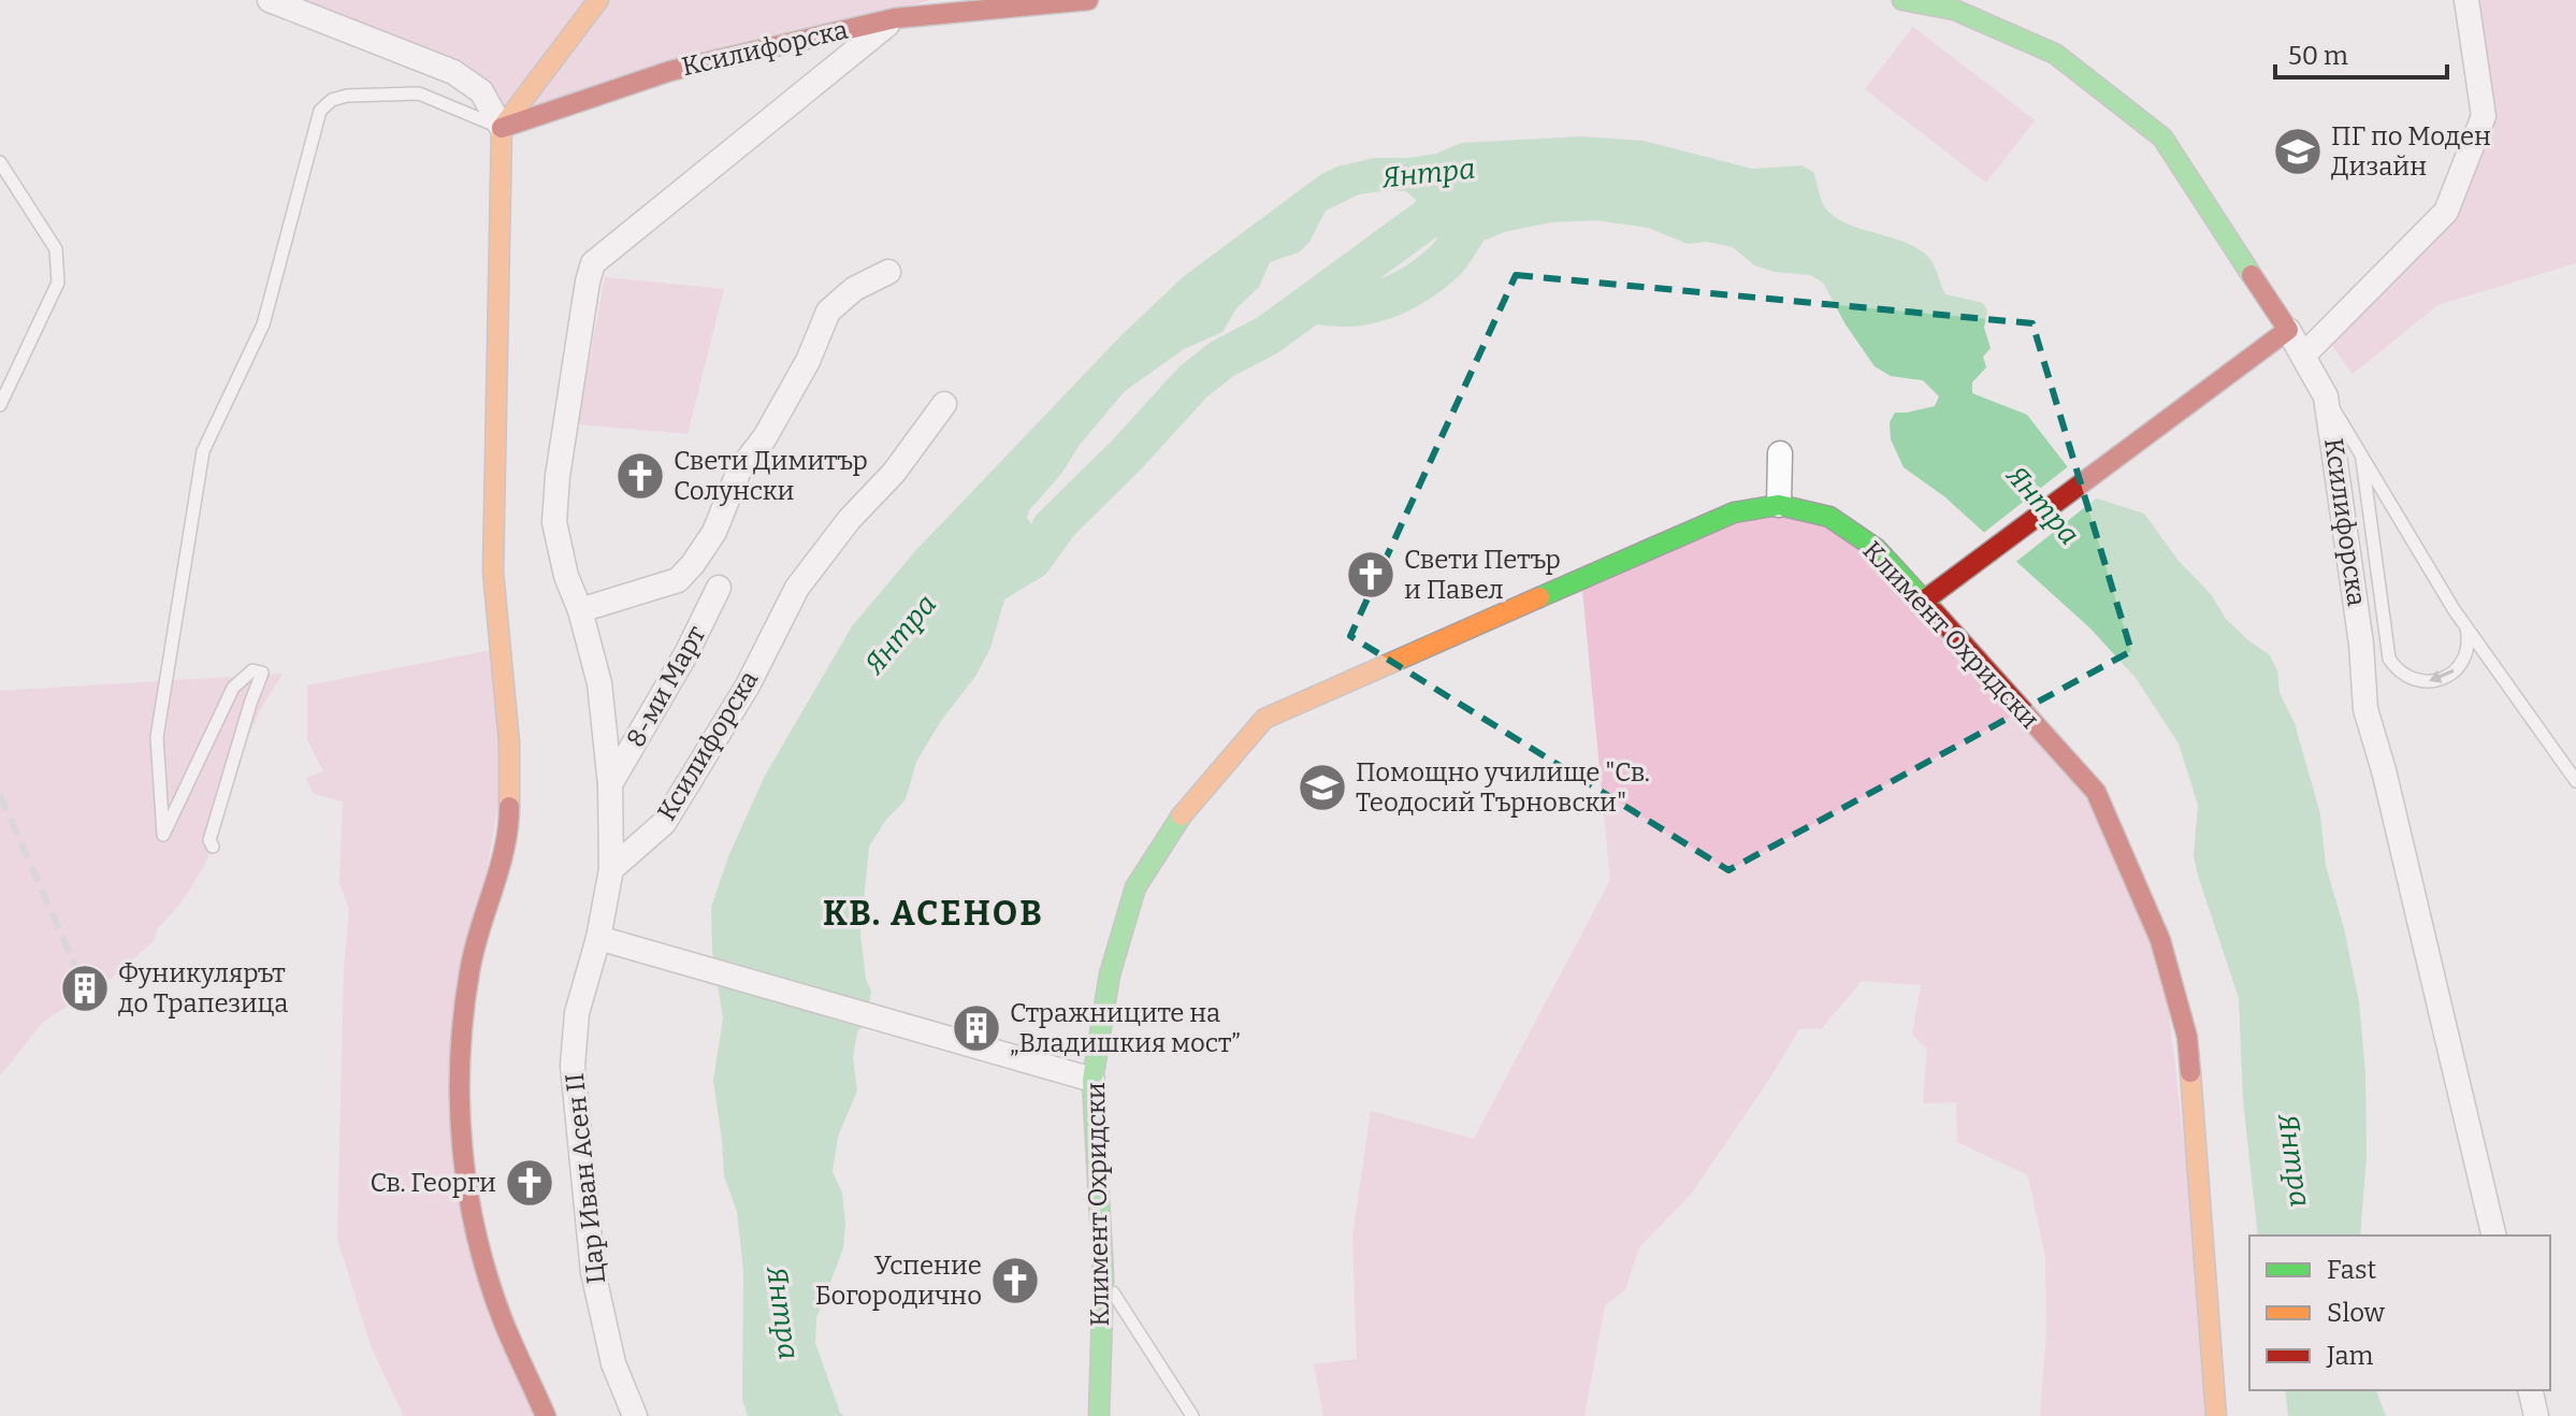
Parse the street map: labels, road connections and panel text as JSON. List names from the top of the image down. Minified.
{"streets":{"street":["Ксилифорска","Климент Охридски","8-ми Март","Цар Иван Асен II"]},"crossings":[["Ксилифорска","Цар Иван Асен II"],["8-ми Март","Цар Иван Асен II"]],"districts":["КВ. АСЕНОВ"],"water":["Янтра"],"places":{"school or university":["ПГ по Моден Дизайн","Помощно училище \"Св. Теодосий Търновски\""],"church":["Свети Димитър Солунски","Свети Петър и Павел","Св. Георги","Успение Богородично"],"building":["Фуникулярът до Трапезица","Стражниците на „Владишкия мост”"]},"legend":["Fast","Slow","Jam"],"scale_bar":"50 m"}
